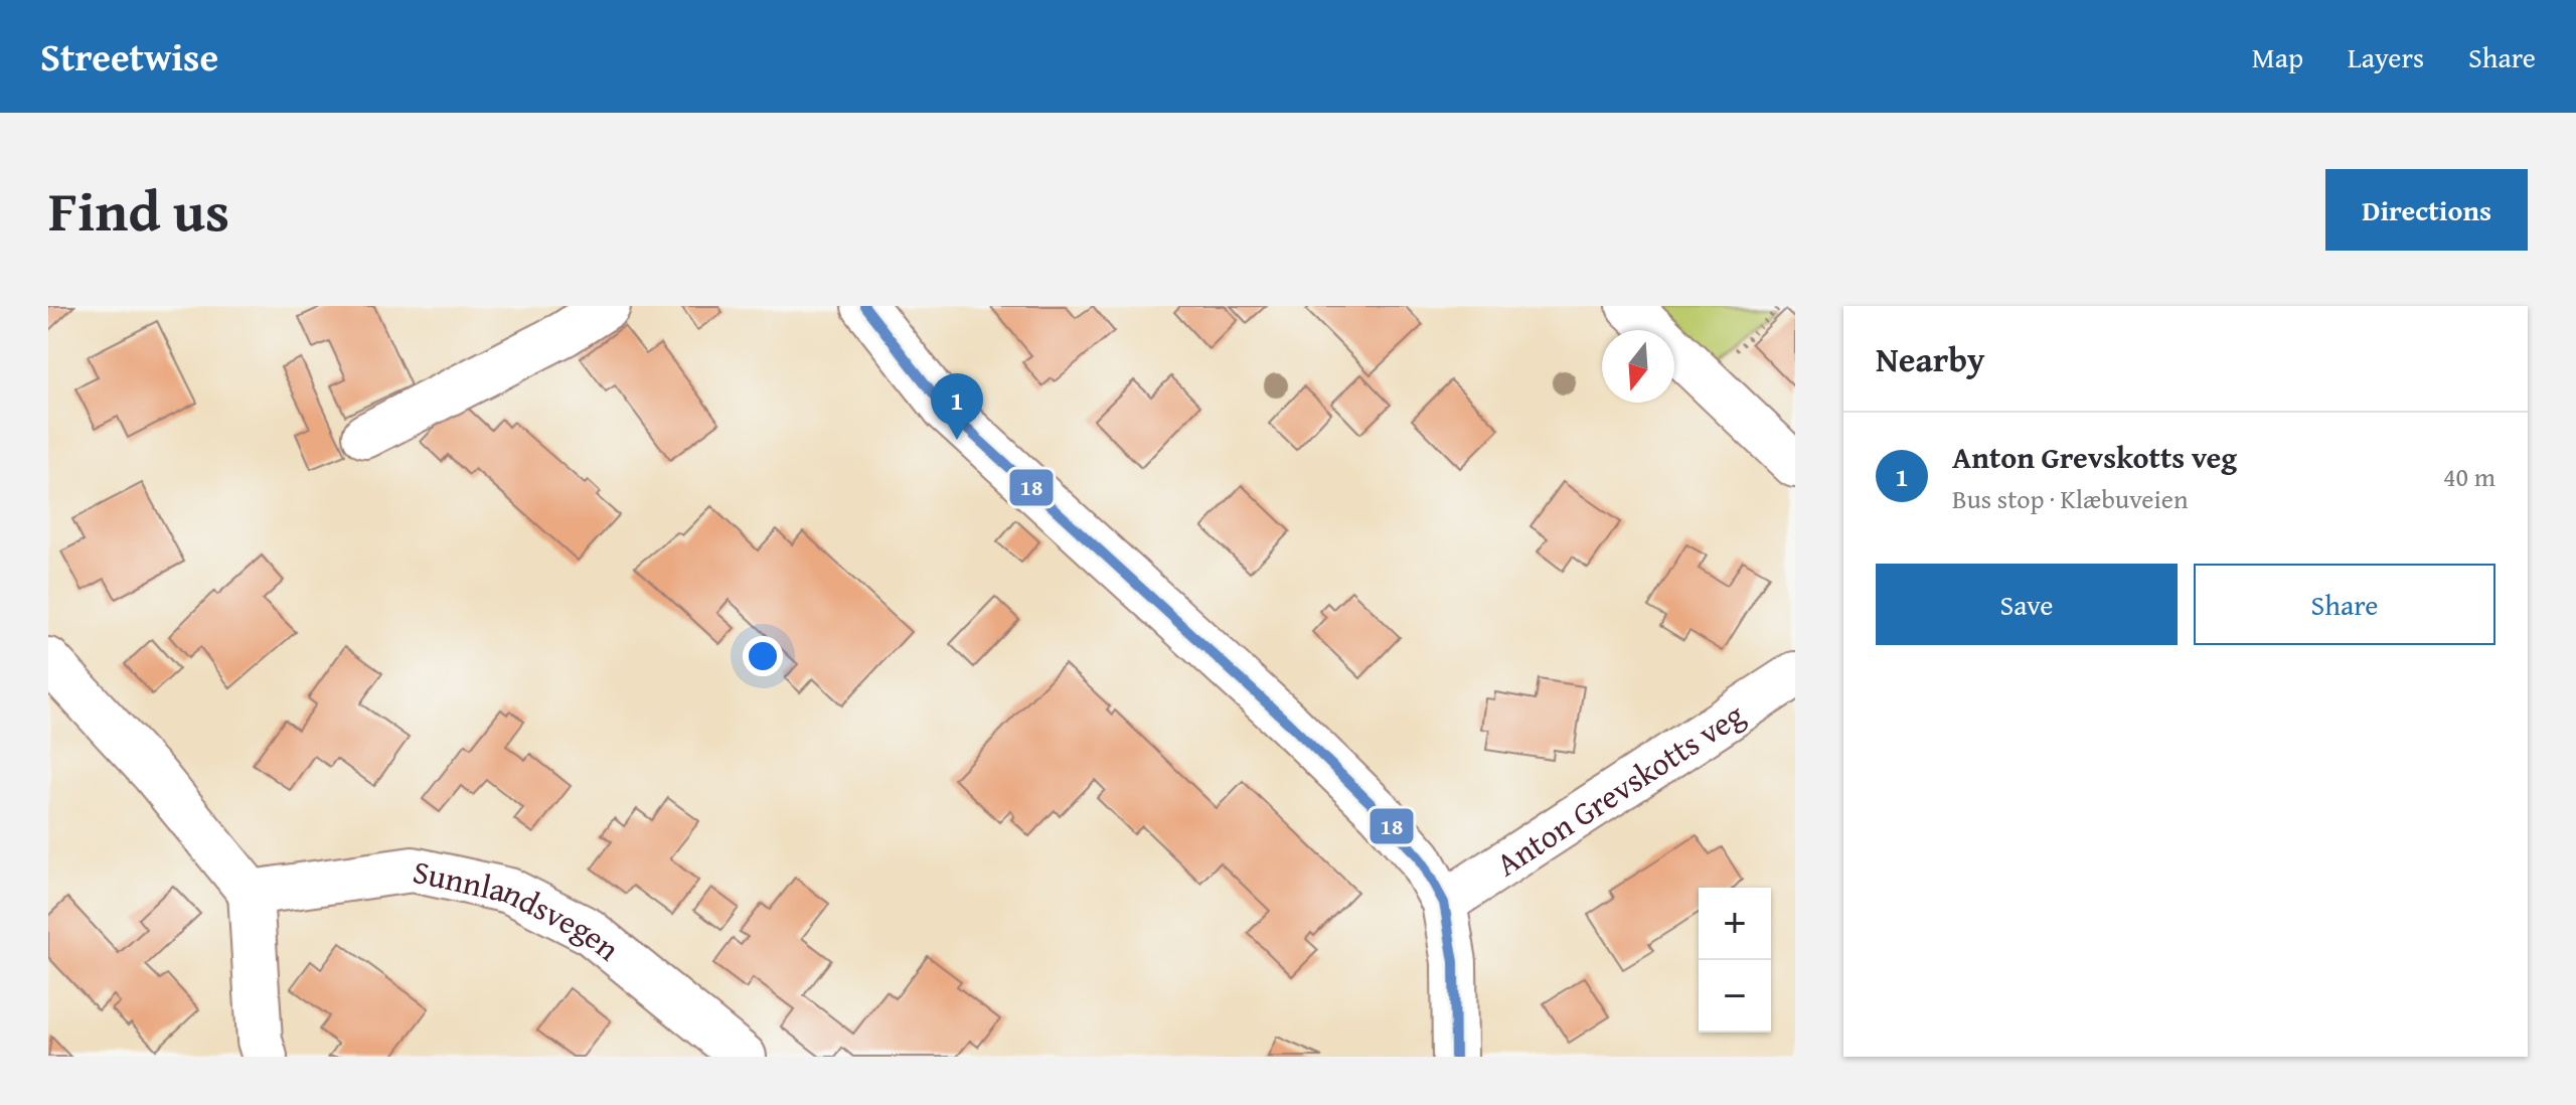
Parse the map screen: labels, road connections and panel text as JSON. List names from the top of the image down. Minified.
{"streets":{"street":["Anton Grevskotts veg","Sunnlandsvegen"]},"lines":["transit line 18"],"north":"bottom","page":{"header":"Streetwise","nav":["Map","Layers","Share"],"title":"Find us","buttons":["Directions",["Save","Share"]],"heading":"Nearby","pins":"1","list":[{"mark":"1","name":"Anton Grevskotts veg","note":"Bus stop · Klæbuveien","value":"40 m"}],"map_buttons":["+","−"]}}
